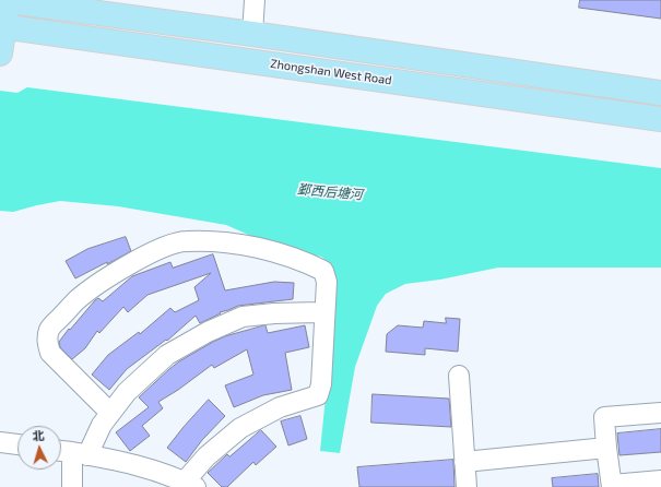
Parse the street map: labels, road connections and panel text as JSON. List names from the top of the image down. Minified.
{"streets":{"main road":["Zhongshan West Road"]},"water":["鄞西后塘河"],"north":"top"}
